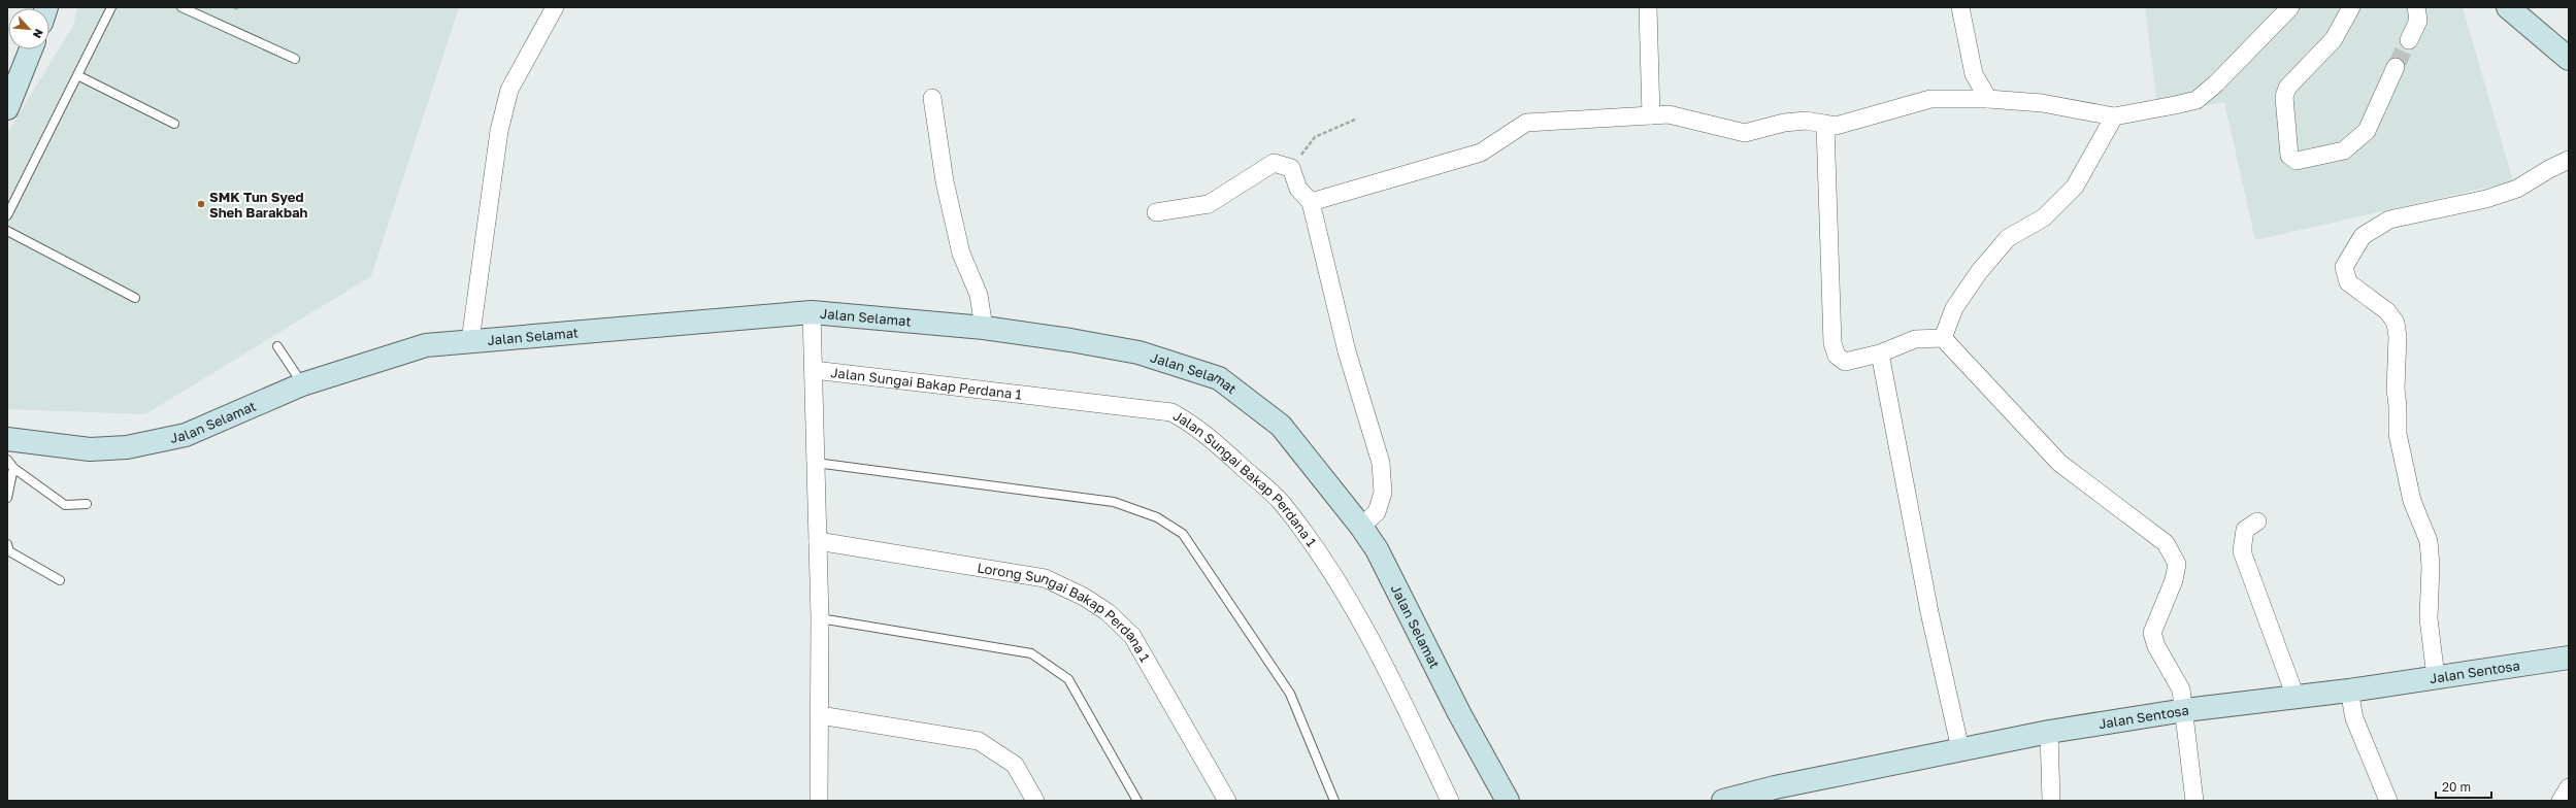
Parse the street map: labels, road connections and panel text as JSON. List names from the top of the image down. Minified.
{"streets":{"main road":["Jalan Selamat","Jalan Sentosa"],"street":["Jalan Sungai Bakap Perdana 1","Lorong Sungai Bakap Perdana 1"]},"places":["SMK Tun Syed Sheh Barakbah"],"scale_bar":"20 m","north":"bottom right"}
